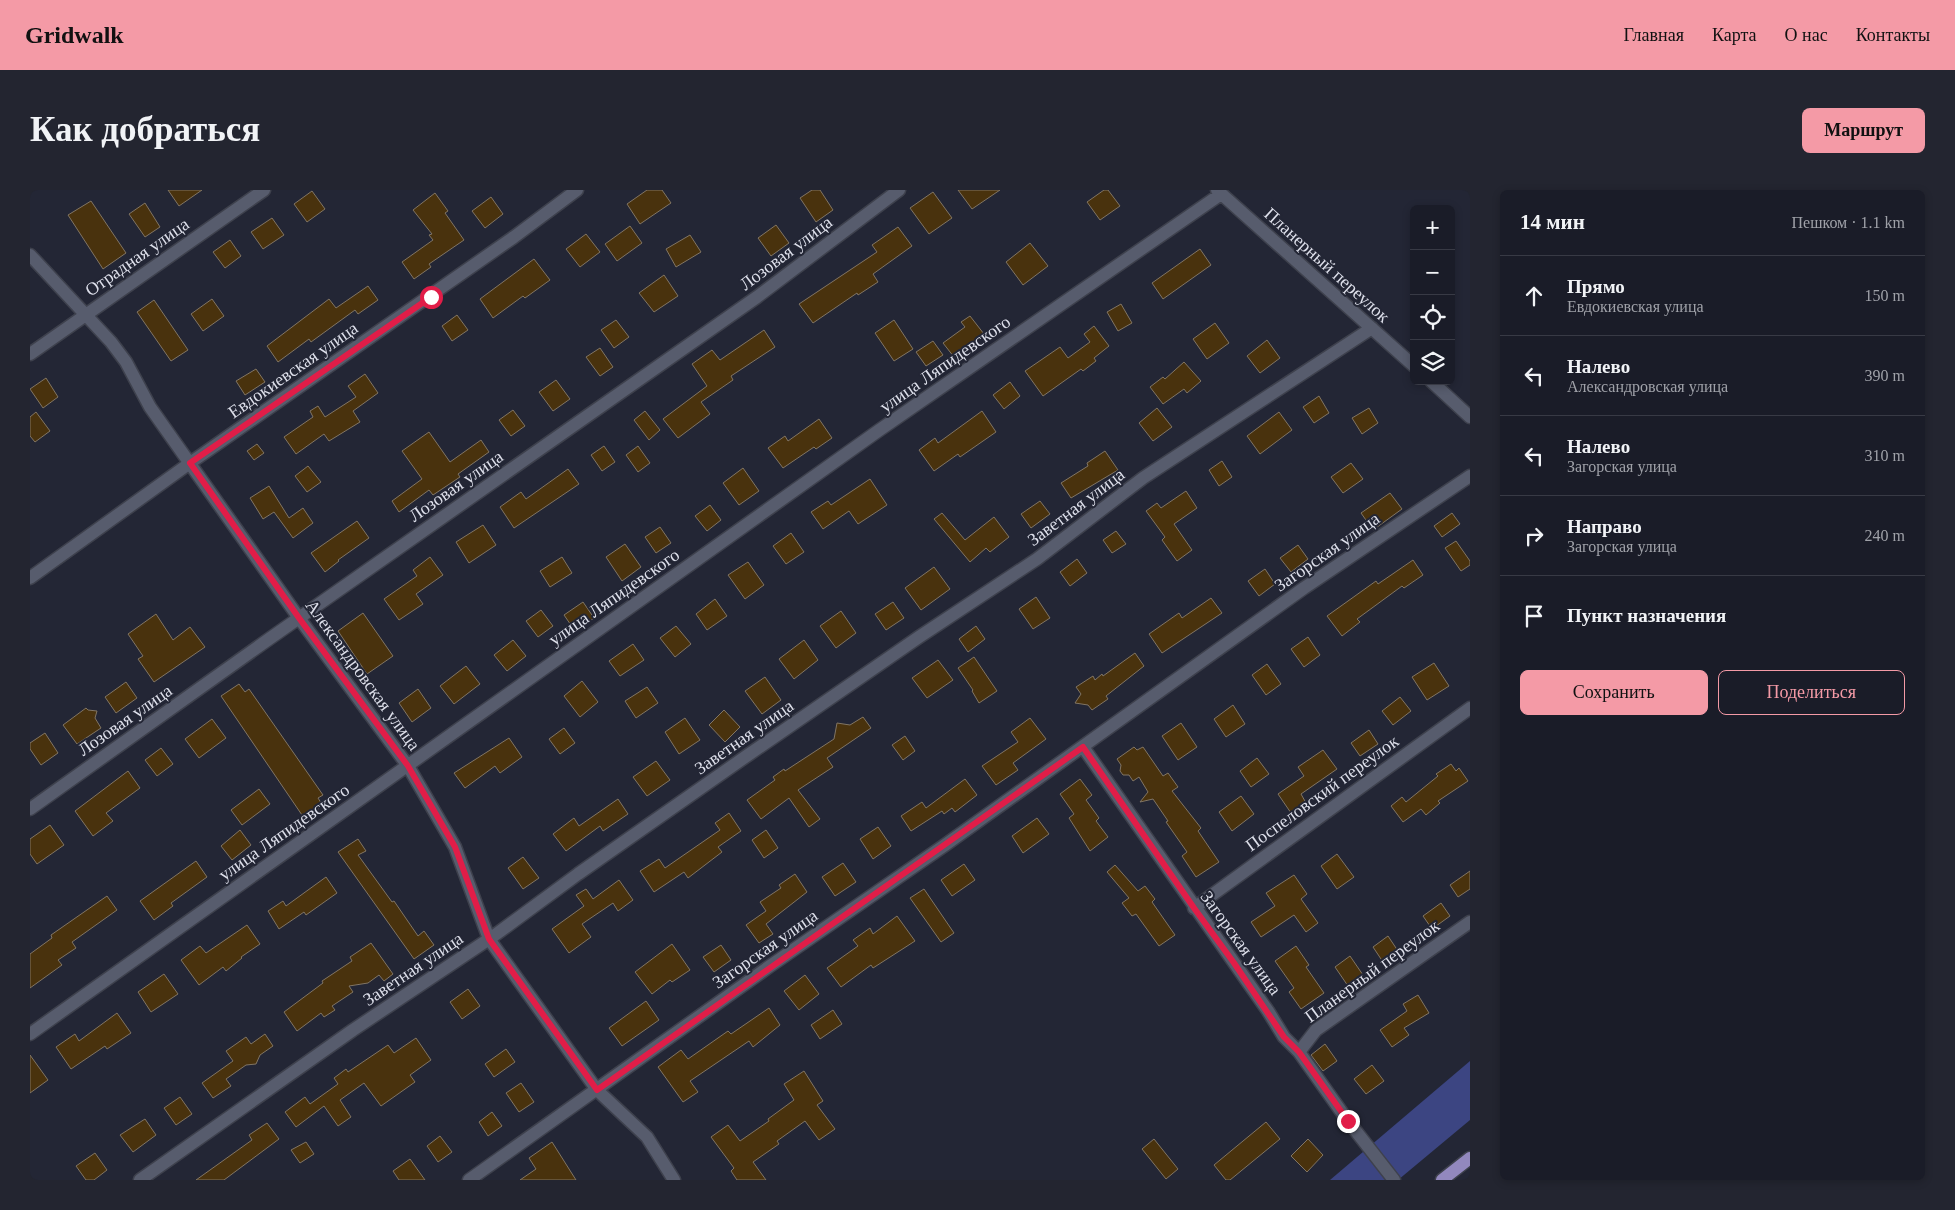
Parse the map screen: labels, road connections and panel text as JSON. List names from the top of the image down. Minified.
{"streets":{"street":["Лозовая улица","Отрадная улица","Планерный переулок","улица Ляпидевского","Евдокиевская улица","Заветная улица","Загорская улица","Александровская улица","Поспеловский переулок"]},"crossings":[["Лозовая улица","Александровская улица"],["Отрадная улица","Александровская улица"],["Планерный переулок","улица Ляпидевского"],["Планерный переулок","Заветная улица"],["Планерный переулок","Загорская улица"],["улица Ляпидевского","Александровская улица"],["Евдокиевская улица","Александровская улица"],["Заветная улица","Александровская улица"],["Загорская улица","Александровская улица"],["Загорская улица","Поспеловский переулок"]],"page":{"header":"Gridwalk","nav":["Главная","Карта","О нас","Контакты"],"buttons":["Маршрут",["Сохранить","Поделиться"]],"title":"Как добраться","heading":["14 мин","Пешком · 1.1 km"],"map_buttons":["+","−"],"list":[["Прямо","Евдокиевская улица","150 m"],["Налево","Александровская улица","390 m"],["Налево","Загорская улица","310 m"],["Направо","Загорская улица","240 m"],"Пункт назначения"]}}
